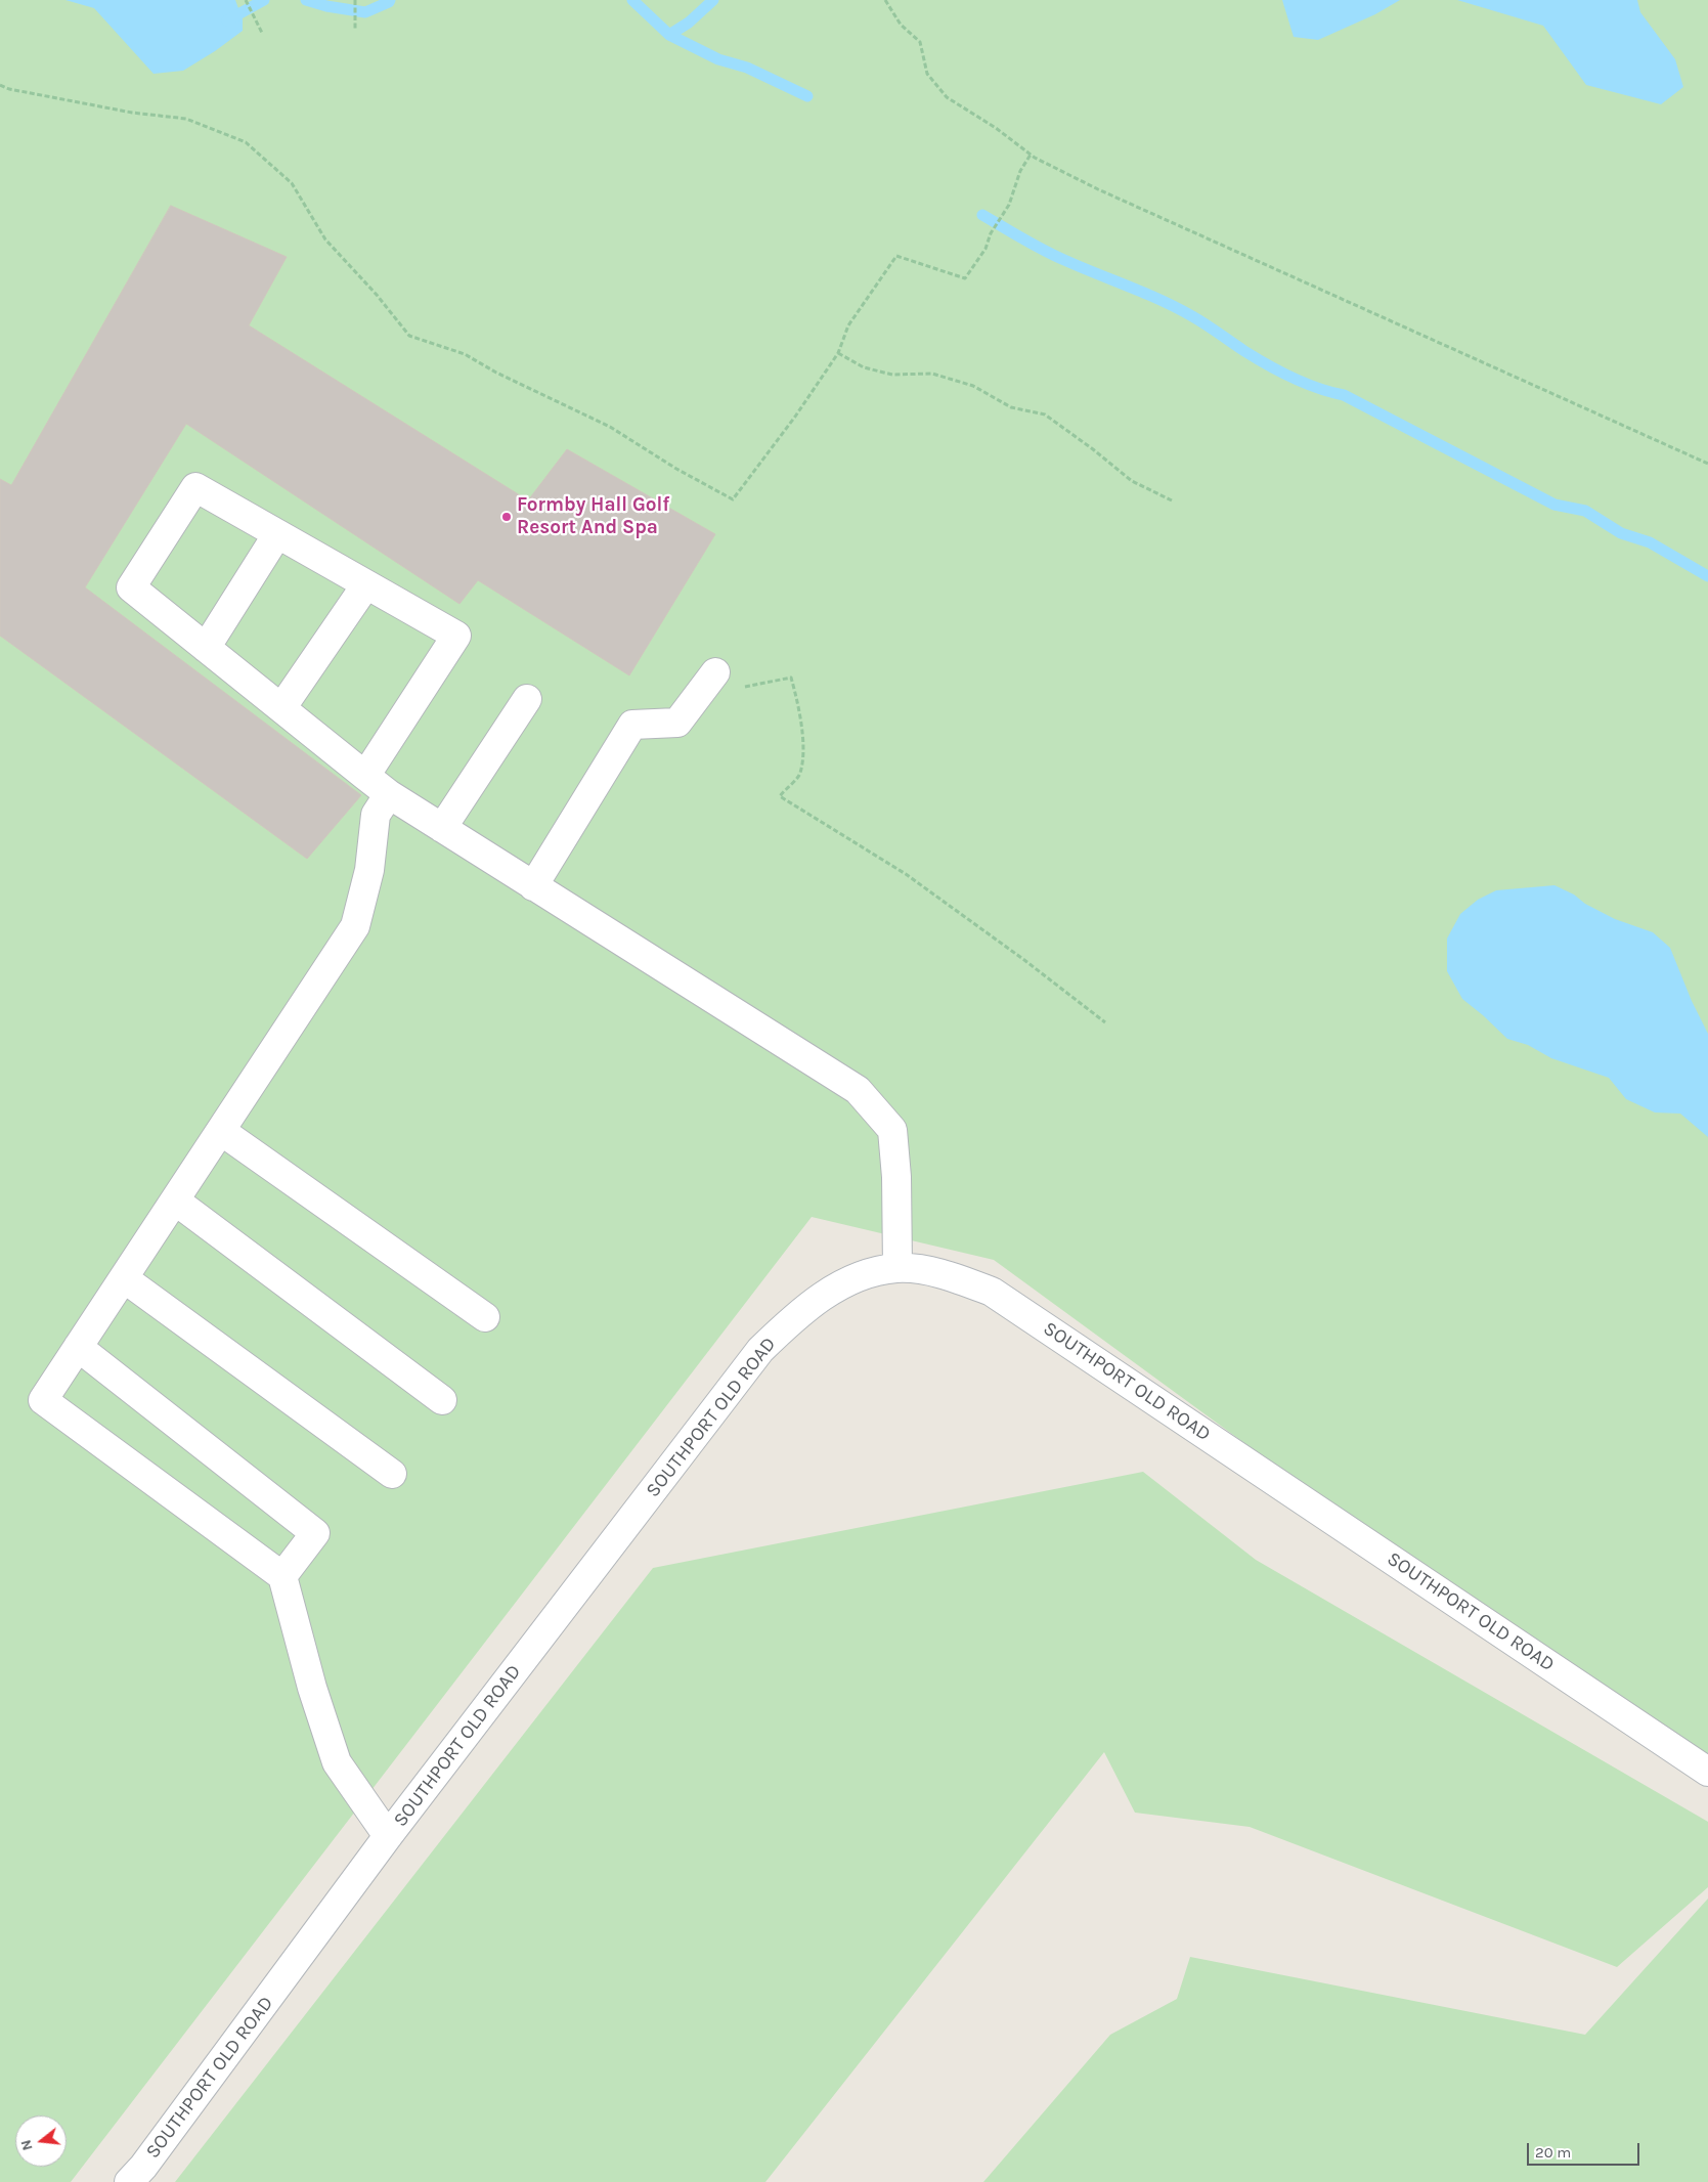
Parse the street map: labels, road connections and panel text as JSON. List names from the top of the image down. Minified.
{"streets":{"street":["SOUTHPORT OLD ROAD"]},"places":["Formby Hall Golf Resort And Spa"],"scale_bar":"20 m","north":"left"}
